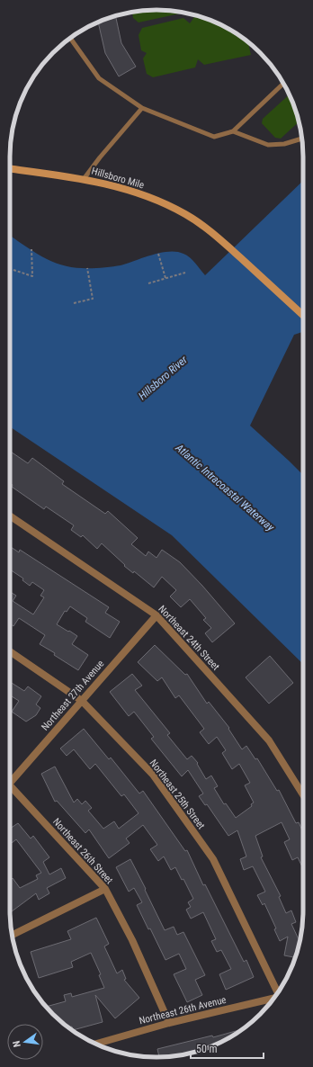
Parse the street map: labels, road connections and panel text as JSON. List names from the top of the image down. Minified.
{"streets":{"main road":["Hillsboro Mile"],"street":["Northeast 24th Street","Northeast 27th Avenue","Northeast 25th Street","Northeast 26th Street","Northeast 26th Avenue"]},"crossings":[["Northeast 24th Street","Northeast 27th Avenue"],["Northeast 27th Avenue","Northeast 25th Street"],["Northeast 26th Street","Northeast 26th Avenue"]],"water":["Hillsboro River","Atlantic Intracoastal Waterway"],"scale_bar":"50 m","north":"left"}
